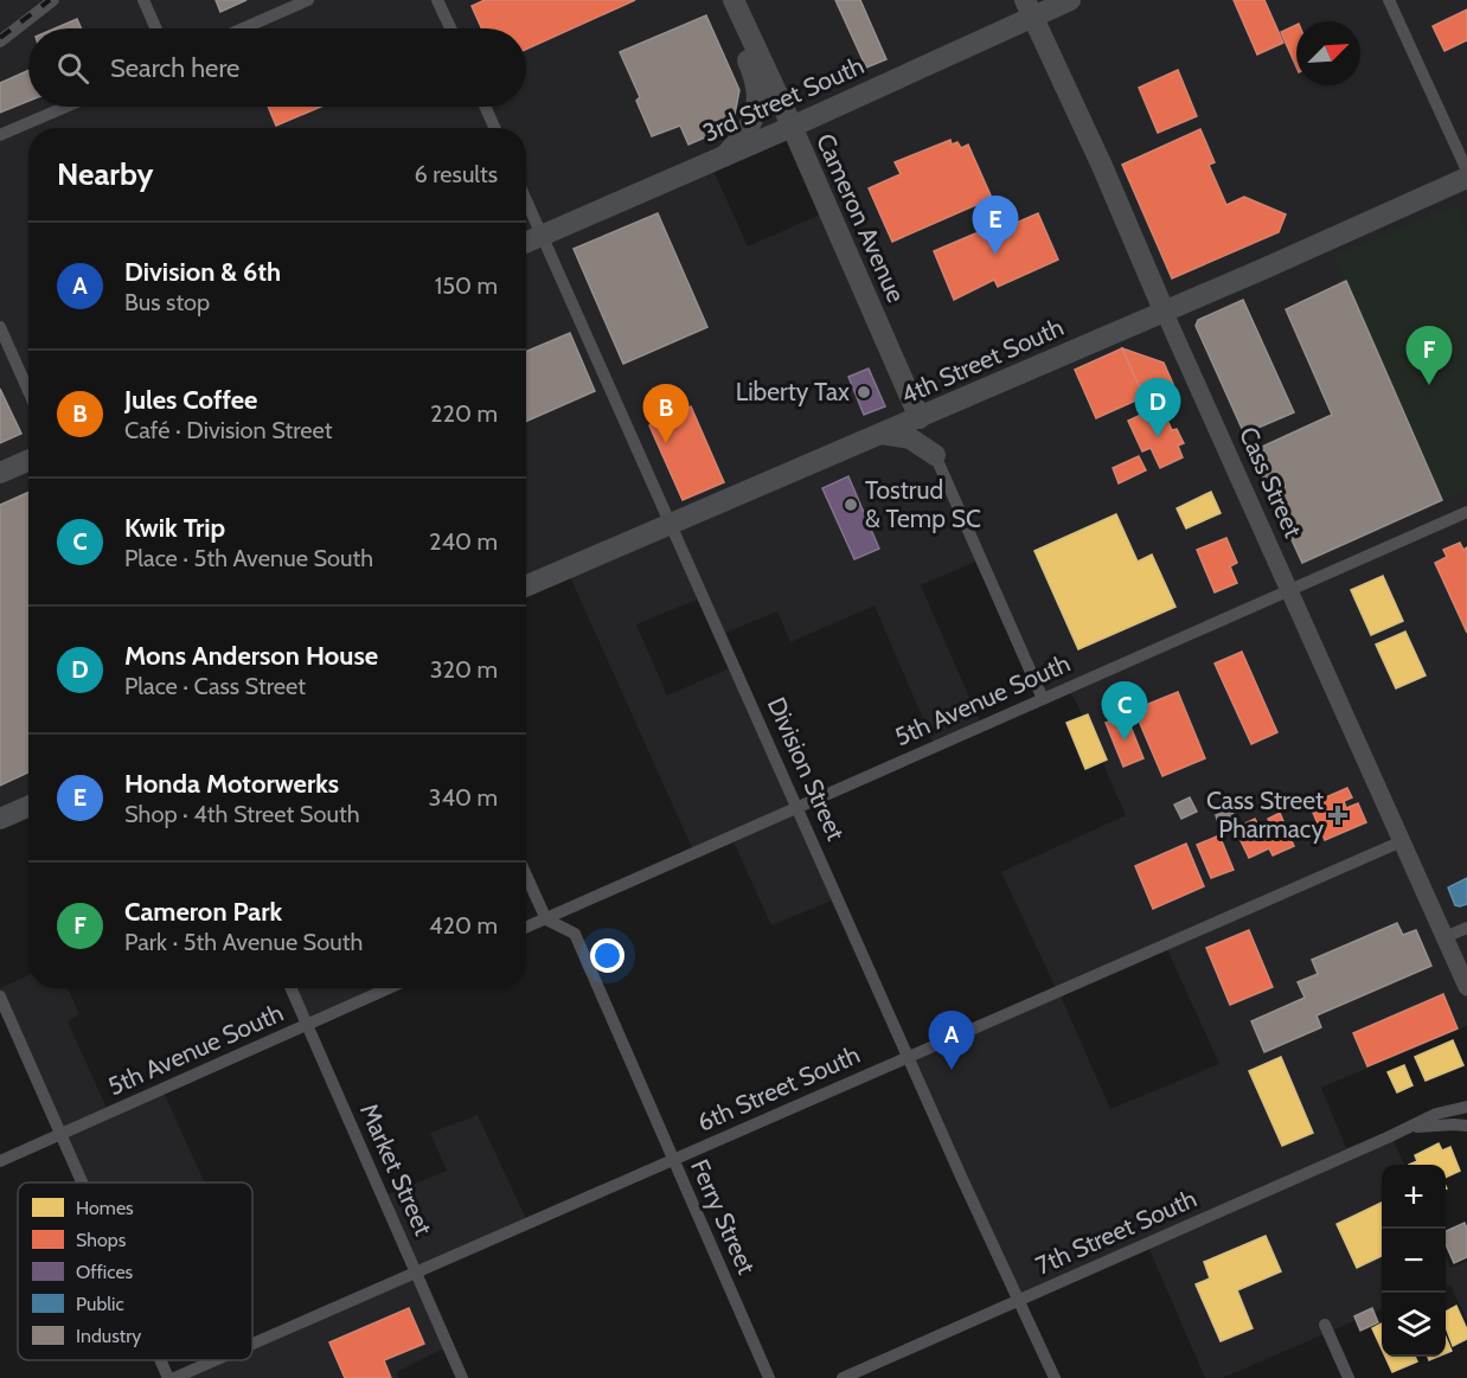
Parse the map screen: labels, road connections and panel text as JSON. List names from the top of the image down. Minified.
{"streets":{"highway":["3rd Street South","4th Street South"],"main road":["Cameron Avenue","Cass Street"],"street":["5th Avenue South","Division Street","6th Street South","Market Street","Ferry Street","7th Street South"]},"crossings":[["3rd Street South","Cameron Avenue"],["3rd Street South","Cass Street"],["3rd Street South","Division Street"],["Cameron Avenue","4th Street South"],["4th Street South","Cass Street"],["4th Street South","Division Street"],["Cass Street","5th Avenue South"],["Cass Street","6th Street South"],["5th Avenue South","Division Street"],["5th Avenue South","Market Street"],["5th Avenue South","Ferry Street"],["Division Street","6th Street South"],["Division Street","7th Street South"],["6th Street South","Market Street"],["6th Street South","Ferry Street"]],"places":{"other":["Liberty Tax","Tostrud & Temp SC"],"health":["Cass Street Pharmacy"]},"legend":["Homes","Shops","Offices","Public","Industry"],"north":"top right","page":{"search":"Search here","heading":["Nearby","6 results"],"pins":["E","F","D","B","C","A"],"list":[{"mark":"A","name":"Division & 6th","note":"Bus stop","value":"150 m"},{"mark":"B","name":"Jules Coffee","note":"Café · Division Street","value":"220 m"},{"mark":"C","name":"Kwik Trip","note":"Place · 5th Avenue South","value":"240 m"},{"mark":"D","name":"Mons Anderson House","note":"Place · Cass Street","value":"320 m"},{"mark":"E","name":"Honda Motorwerks","note":"Shop · 4th Street South","value":"340 m"},{"mark":"F","name":"Cameron Park","note":"Park · 5th Avenue South","value":"420 m"}],"map_buttons":["+","−"]}}
